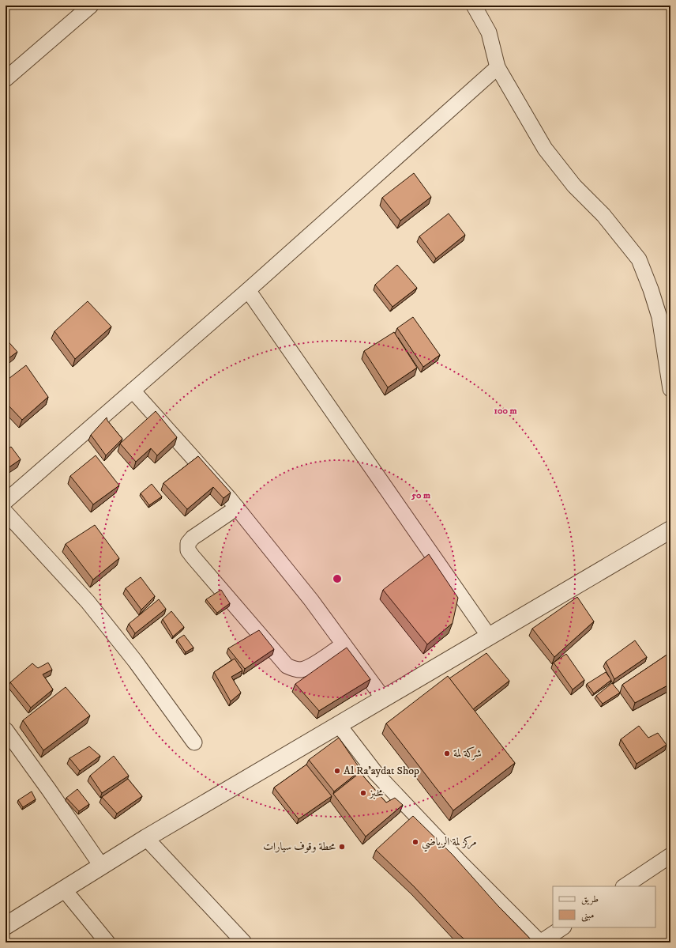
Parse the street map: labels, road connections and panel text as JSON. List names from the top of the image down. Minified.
{"places":["شركة لمة","Al Ra'aydat Shop","مخبز","مركز لمة الرياضي","محطة وقوف سيارات"],"legend":["طريق","مبنى"],"rings":["100 m","50 m"]}
